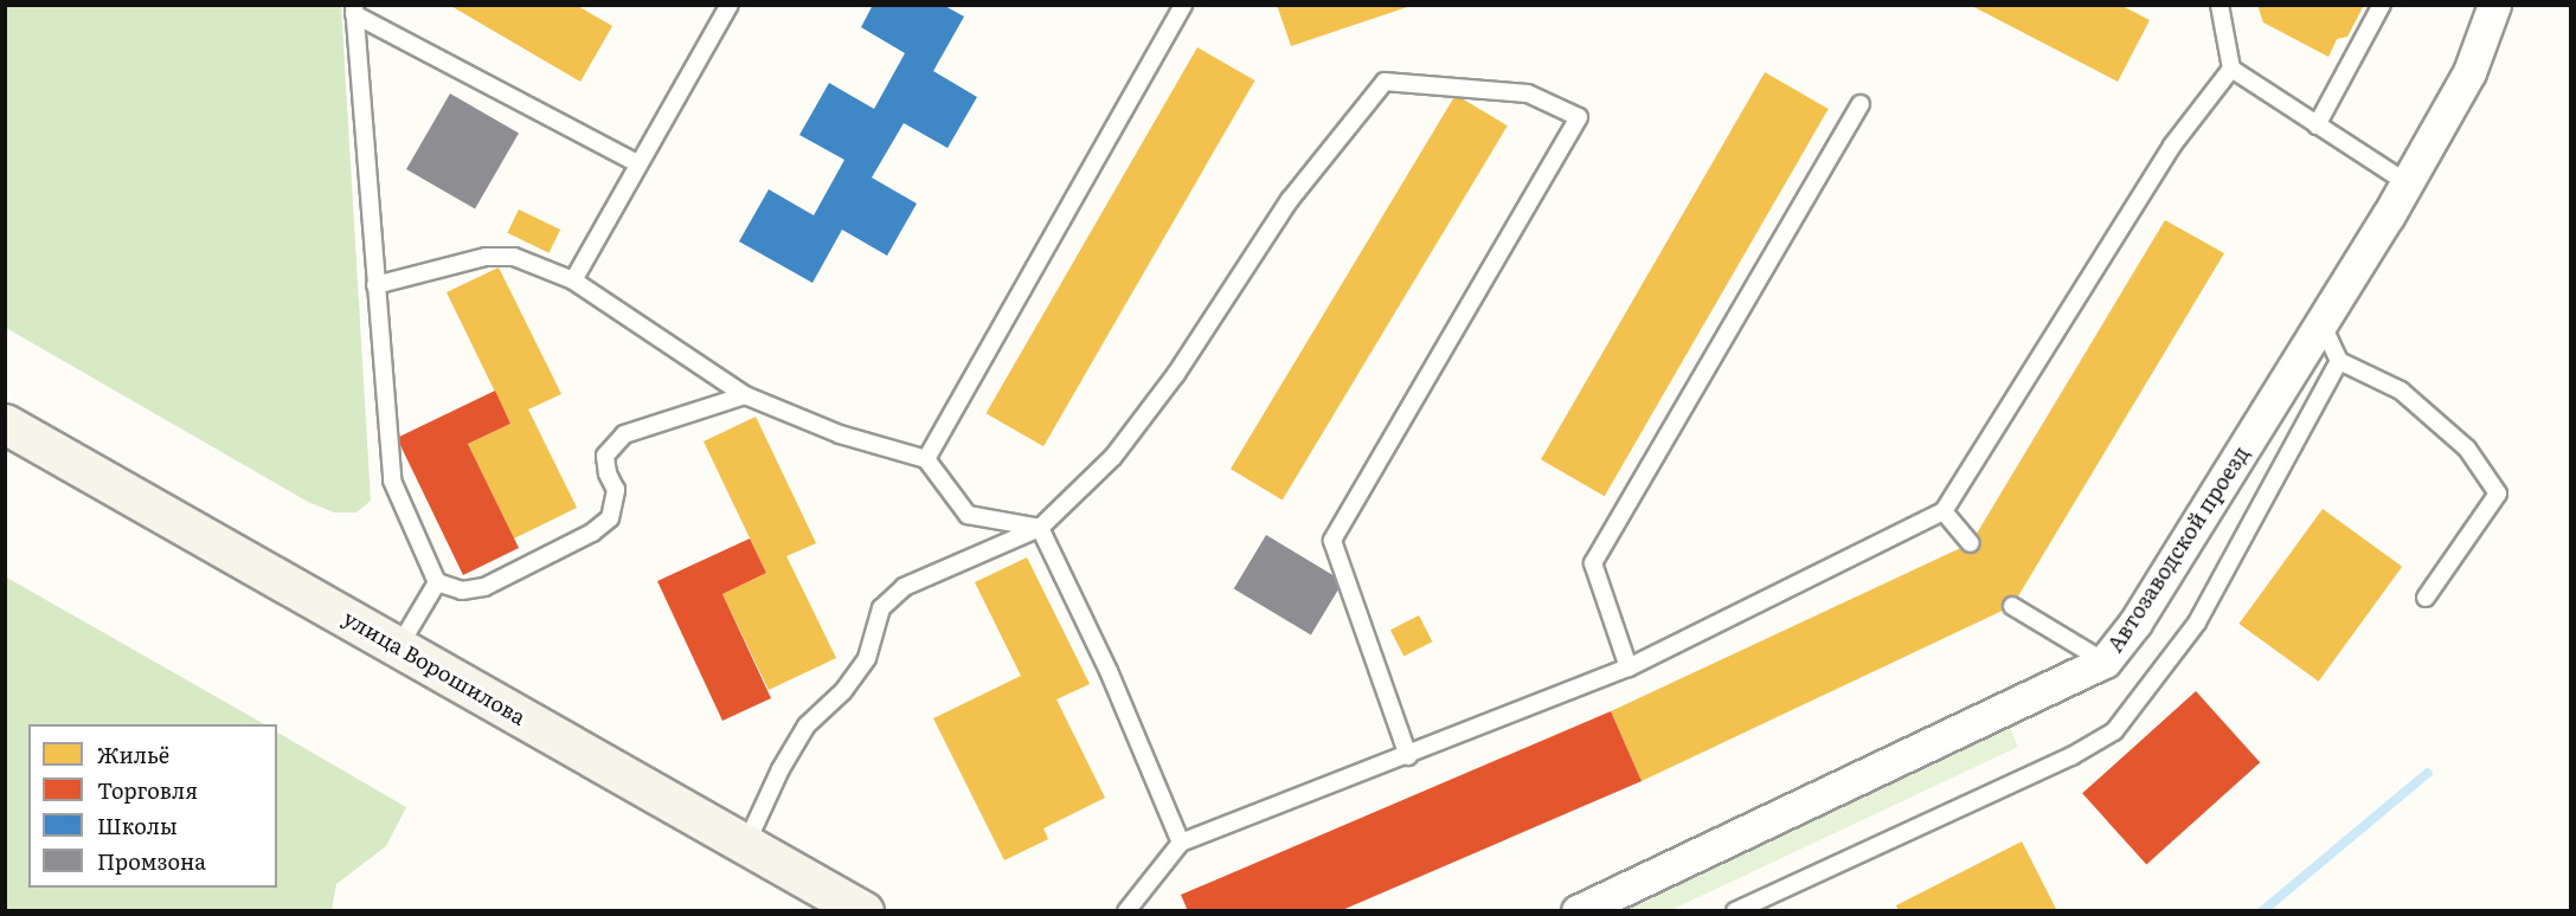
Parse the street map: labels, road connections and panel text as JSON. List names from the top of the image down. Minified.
{"streets":{"main road":["улица Ворошилова"],"street":["Автозаводской проезд"]},"legend":["Жильё","Торговля","Школы","Промзона"]}
